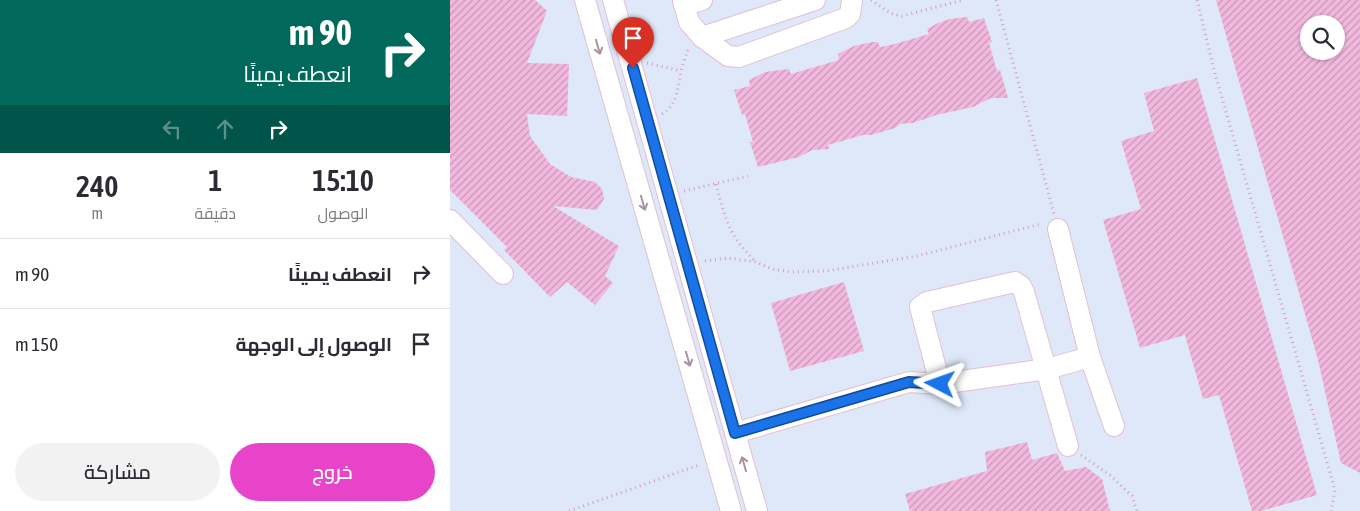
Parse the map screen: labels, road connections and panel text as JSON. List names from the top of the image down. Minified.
{"page":{"turn":["90 m","انعطف يمينًا"],"eta":["15:10","الوصول","1","دقيقة","240","m"],"list":[{"name":"انعطف يمينًا","value":"90 m"},{"name":"الوصول إلى الوجهة","value":"150 m"}],"buttons":["خروج","مشاركة"]}}
